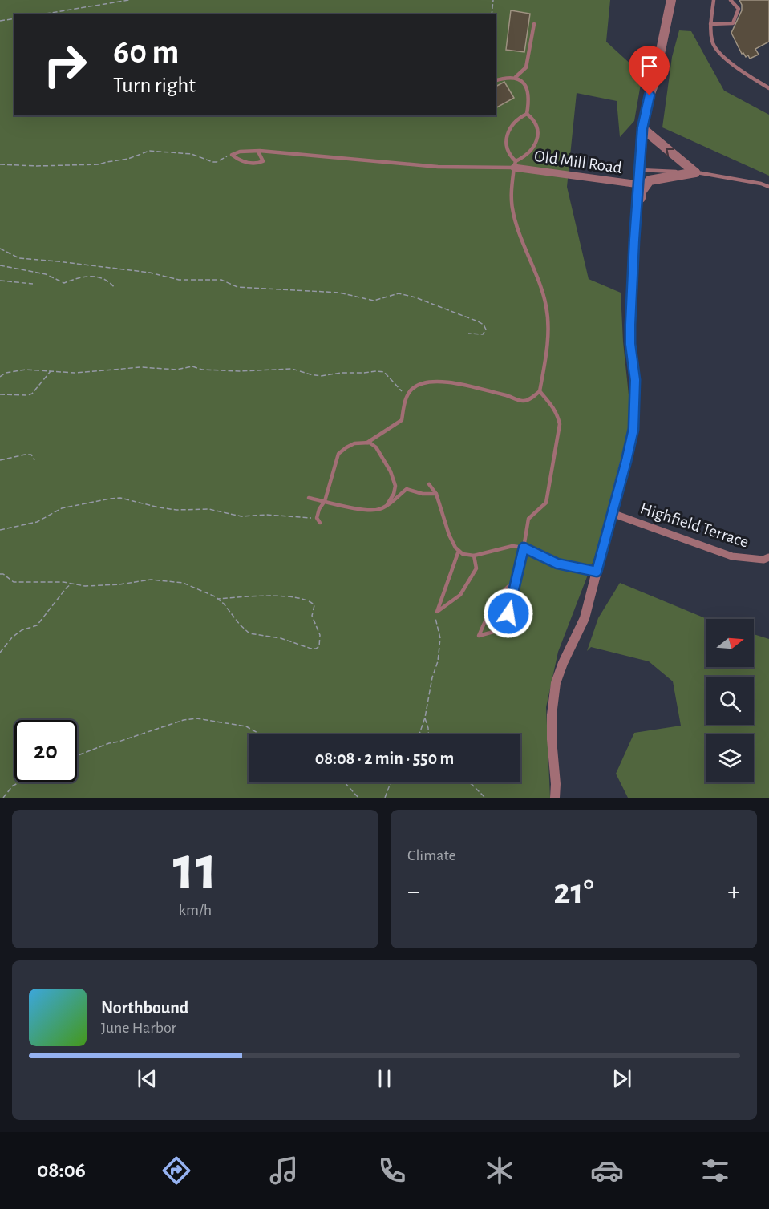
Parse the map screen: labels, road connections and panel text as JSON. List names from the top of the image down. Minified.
{"streets":{"street":["Old Mill Road","Highfield Terrace"]},"north":"right","page":{"turn":["60 m","Turn right"],"limit":"20","trip":"08:08 · 2 min · 550 m","tile":[["11","km/h"],"Climate"],"heat":["−","21°","+"],"song":["Northbound","June Harbor"],"tabs":"08:06"}}
